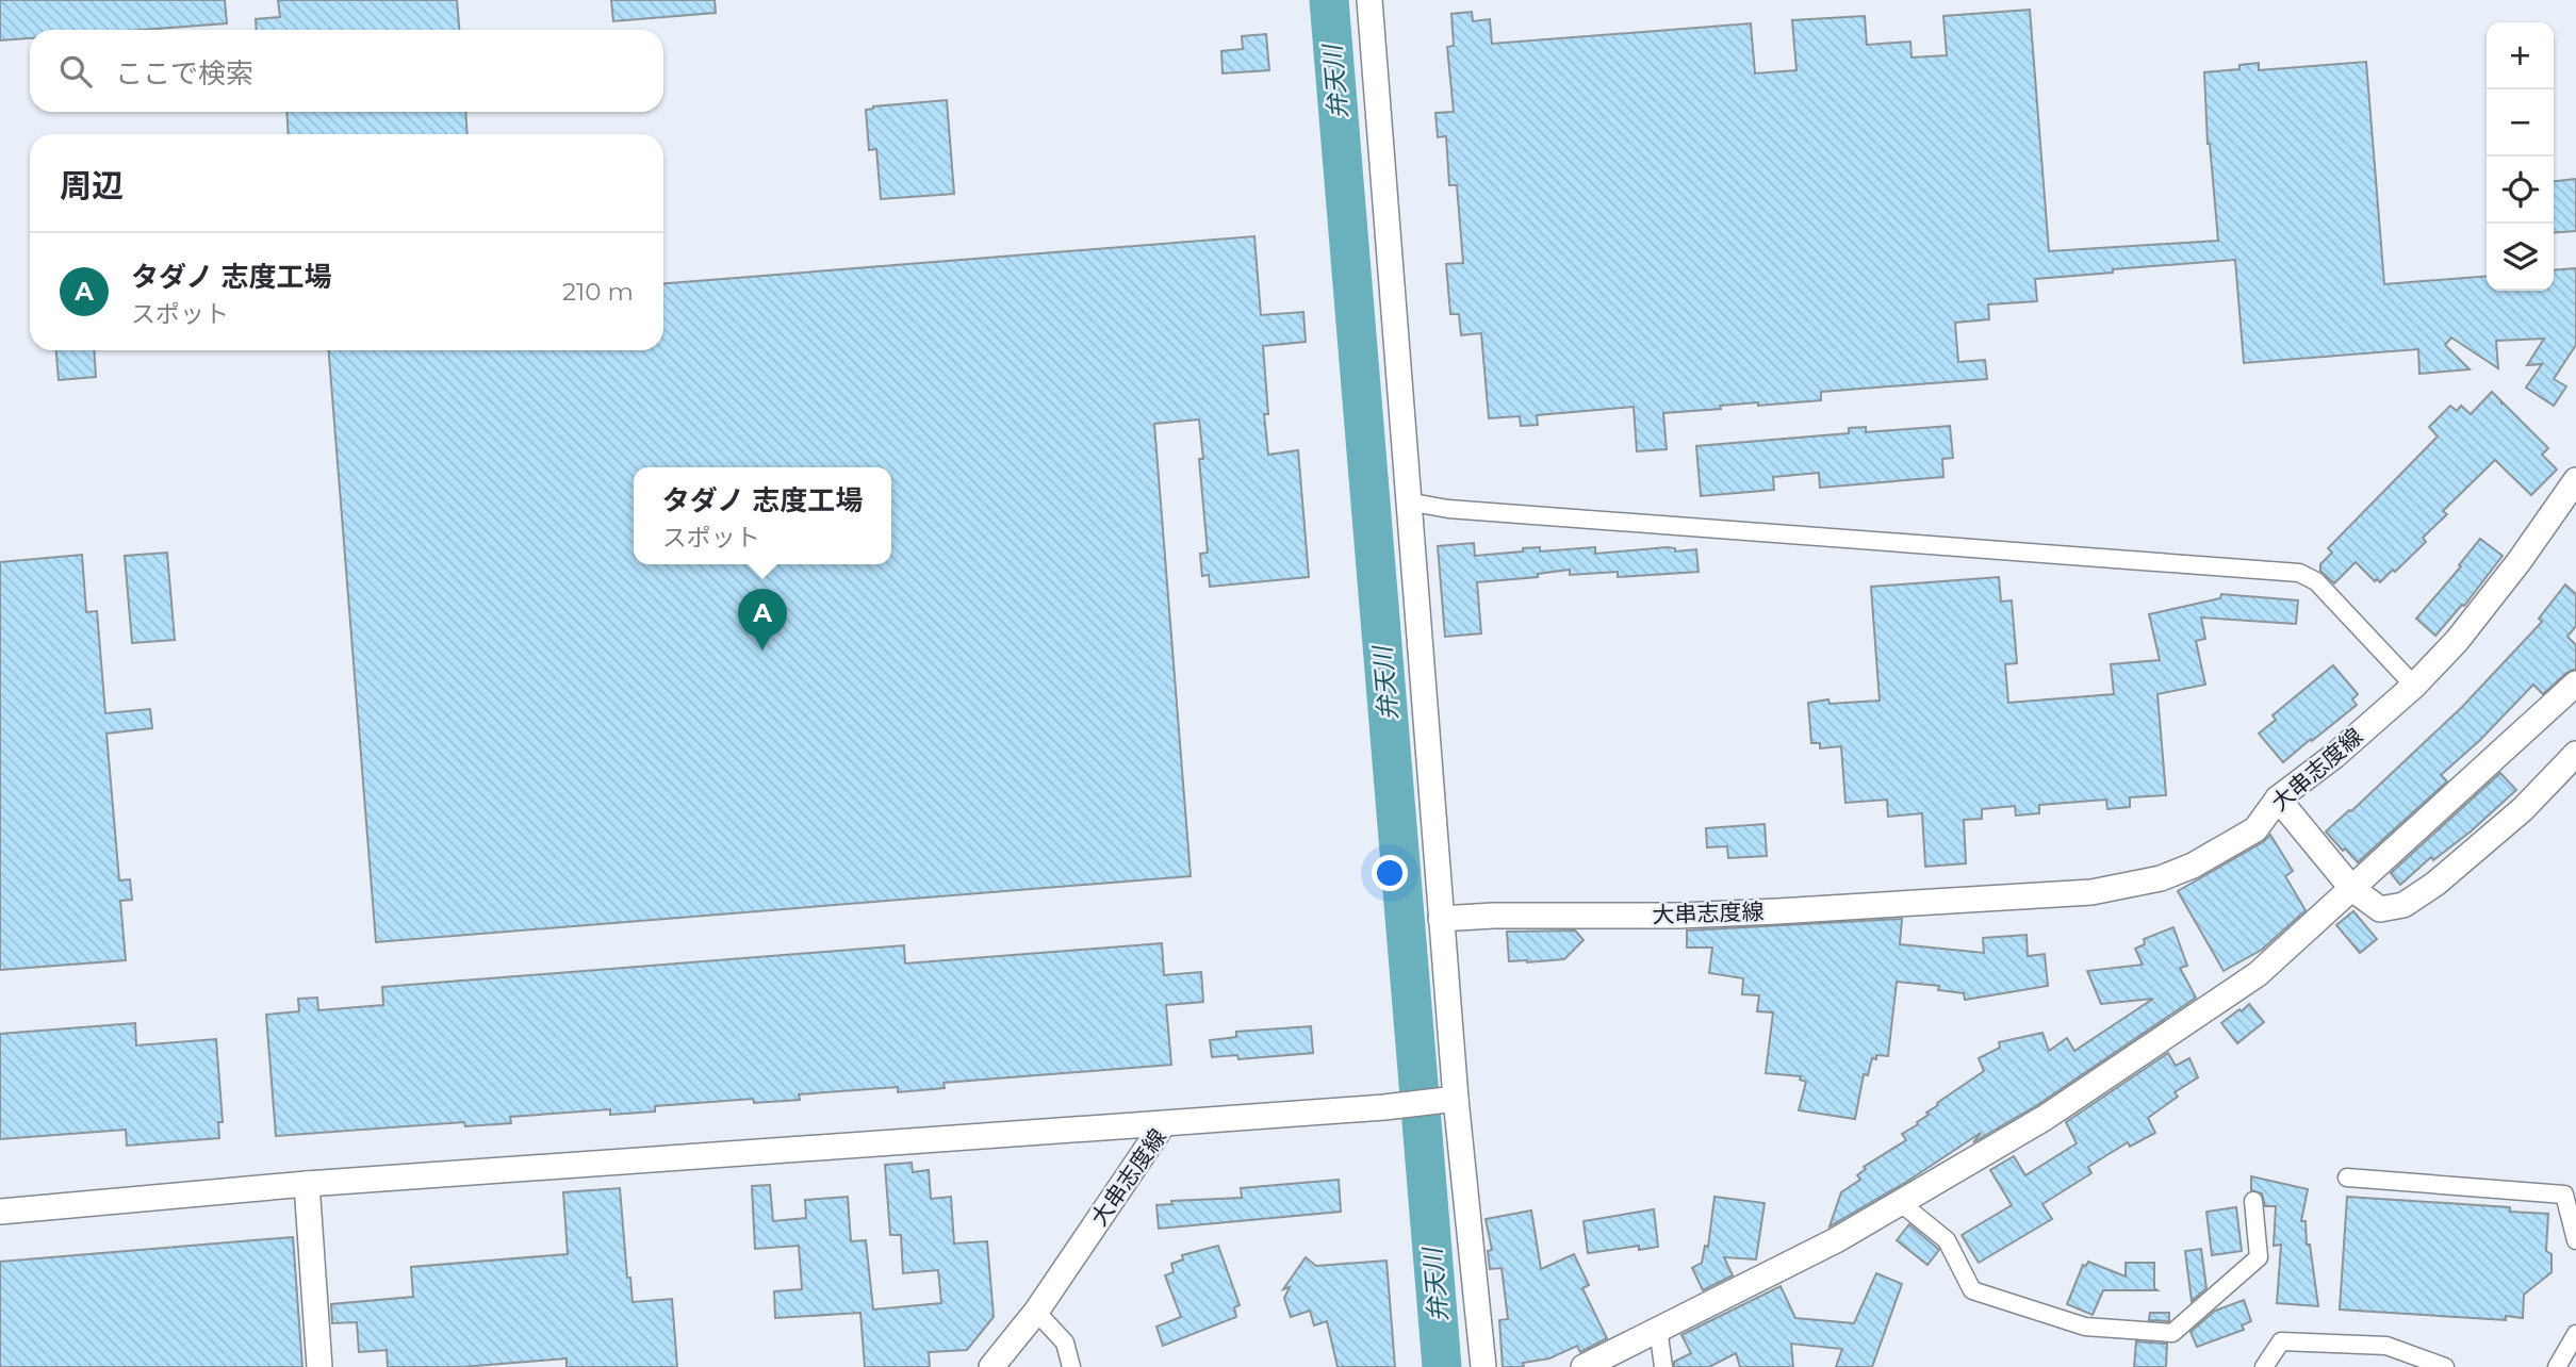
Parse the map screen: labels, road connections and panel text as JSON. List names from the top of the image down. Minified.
{"streets":{"main road":["大串志度線"]},"water":["弁天川"],"page":{"map_buttons":["+","−"],"search":"ここで検索","heading":"周辺","list":[{"mark":"A","name":"タダノ 志度工場","note":"スポット","value":"210 m"}],"popup":["タダノ 志度工場","スポット"],"pins":"A"}}
